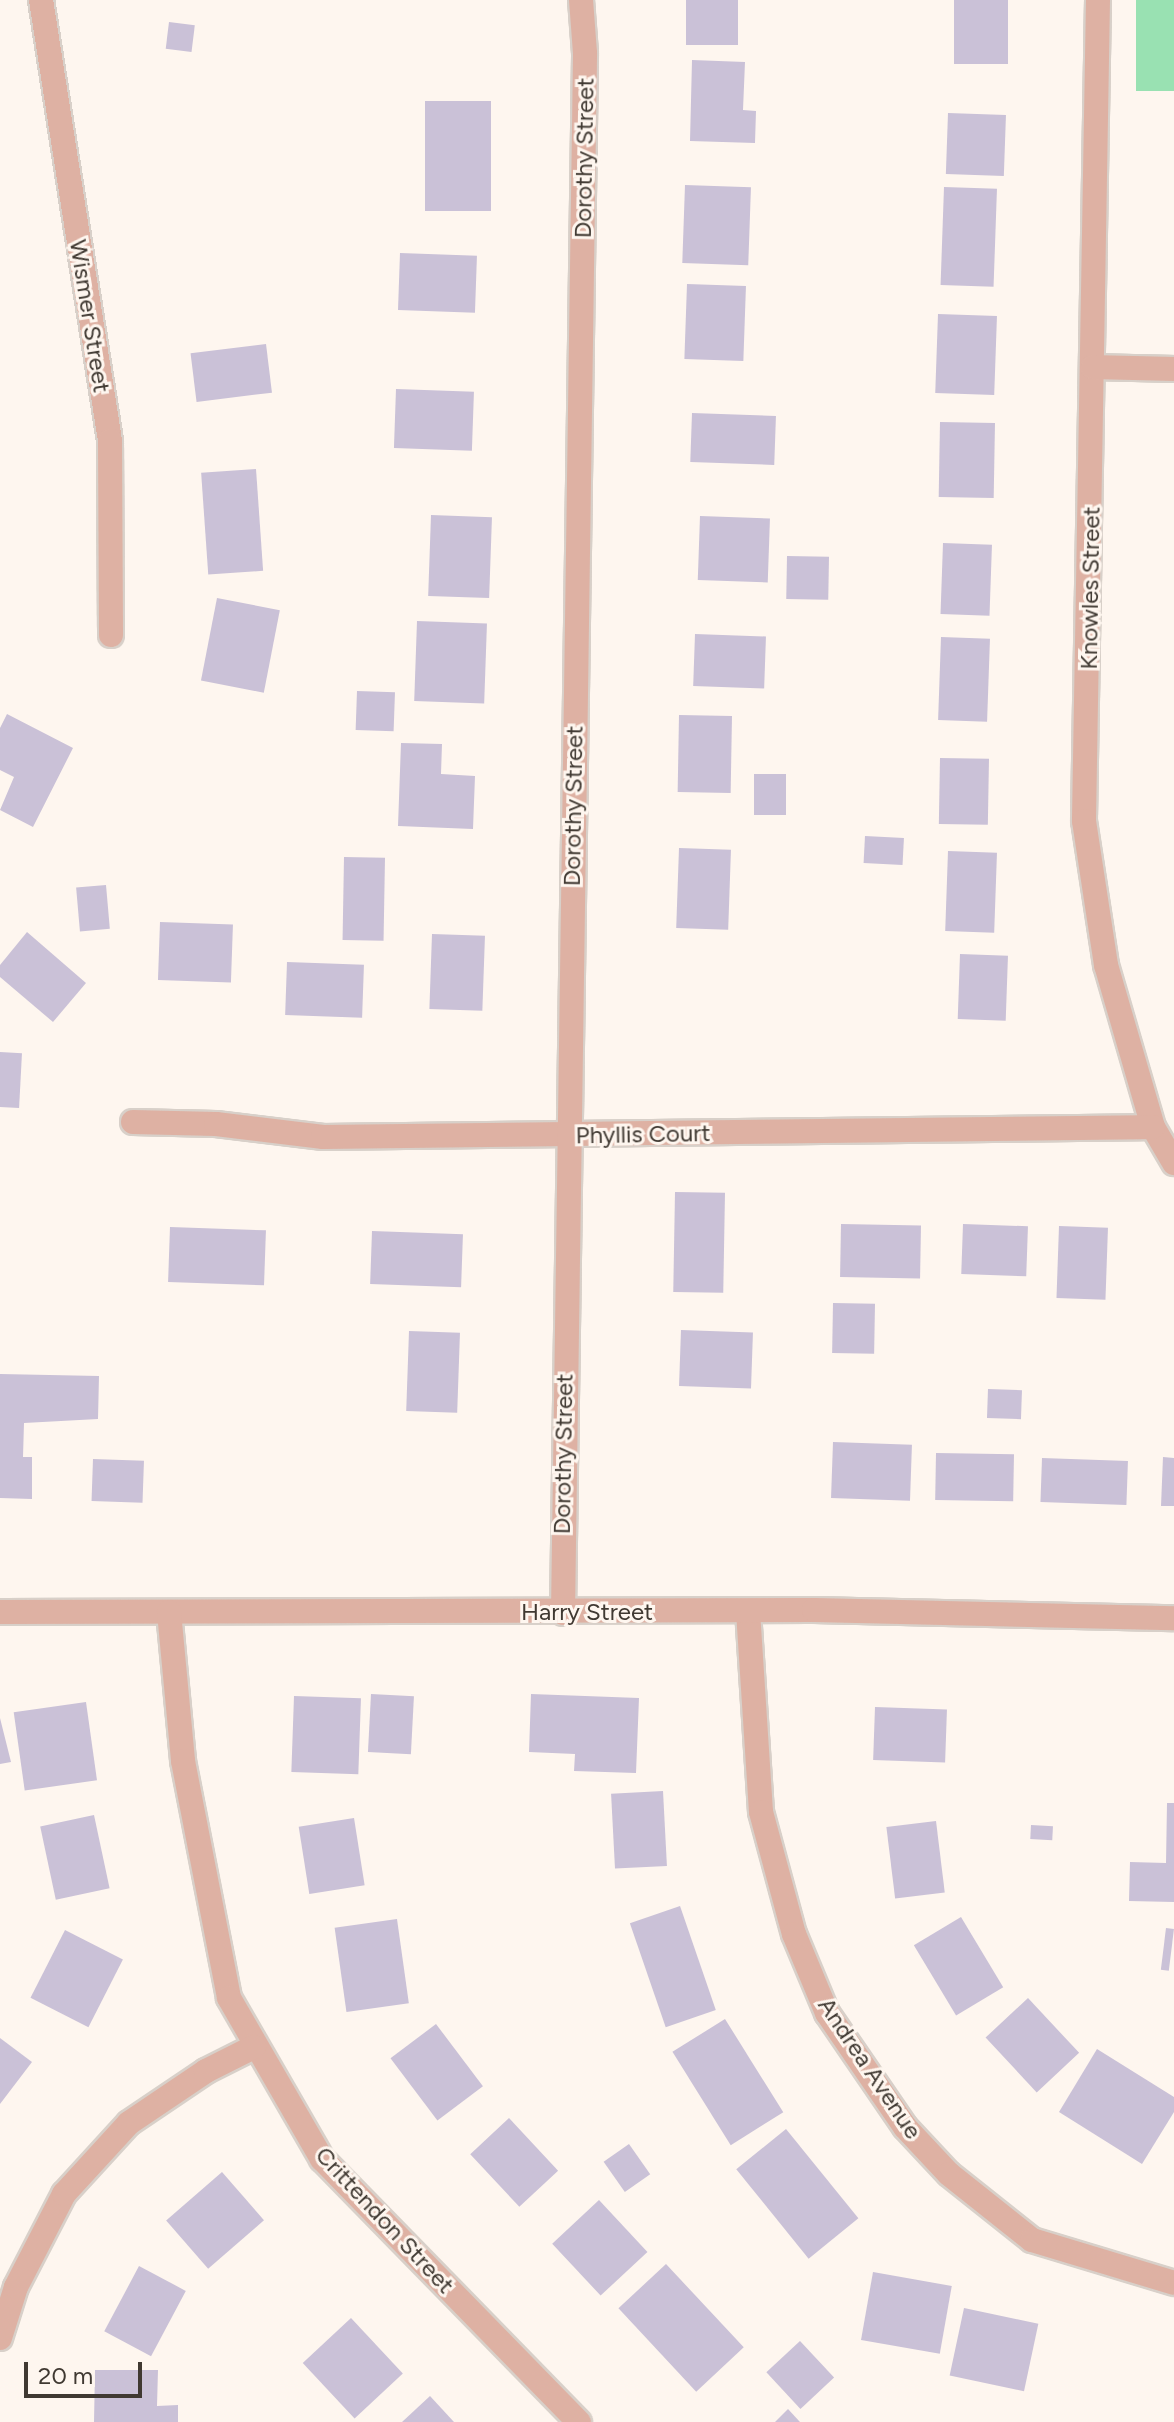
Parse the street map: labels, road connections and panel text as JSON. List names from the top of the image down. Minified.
{"streets":{"street":["Dorothy Street","Wismer Street","Knowles Street","Phyllis Court","Harry Street","Andrea Avenue","Crittendon Street"]},"crossings":[["Dorothy Street","Phyllis Court"],["Dorothy Street","Harry Street"],["Knowles Street","Phyllis Court"],["Harry Street","Andrea Avenue"],["Harry Street","Crittendon Street"]],"scale_bar":"20 m"}
